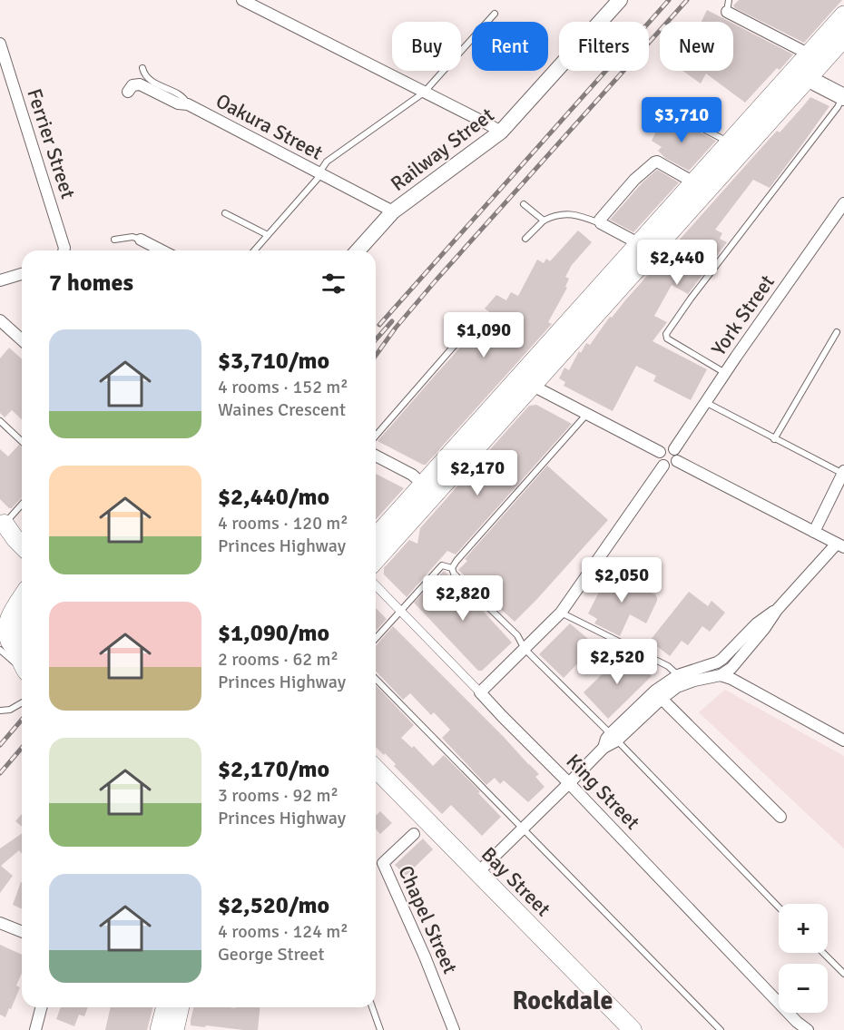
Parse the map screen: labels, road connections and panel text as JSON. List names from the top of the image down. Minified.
{"streets":{"main road":["Bay Street"],"street":["Oakura Street","Ferrier Street","Railway Street","York Street","King Street","Chapel Street"]},"crossings":[["Oakura Street","Railway Street"]],"districts":["Rockdale"],"page":{"chip":["Buy","Rent","Filters","New"],"price":["$3,710","$2,440","$1,090","$2,170","$2,050","$2,820","$2,520"],"heading":"7 homes","list":[{"name":"$3,710/mo","note":"4 rooms · 152 m² · Waines Crescent"},{"name":"$2,440/mo","note":"4 rooms · 120 m² · Princes Highway"},{"name":"$1,090/mo","note":"2 rooms · 62 m² · Princes Highway"},{"name":"$2,170/mo","note":"3 rooms · 92 m² · Princes Highway"},{"name":"$2,520/mo","note":"4 rooms · 124 m² · George Street"}],"map_buttons":["+","−"]}}
